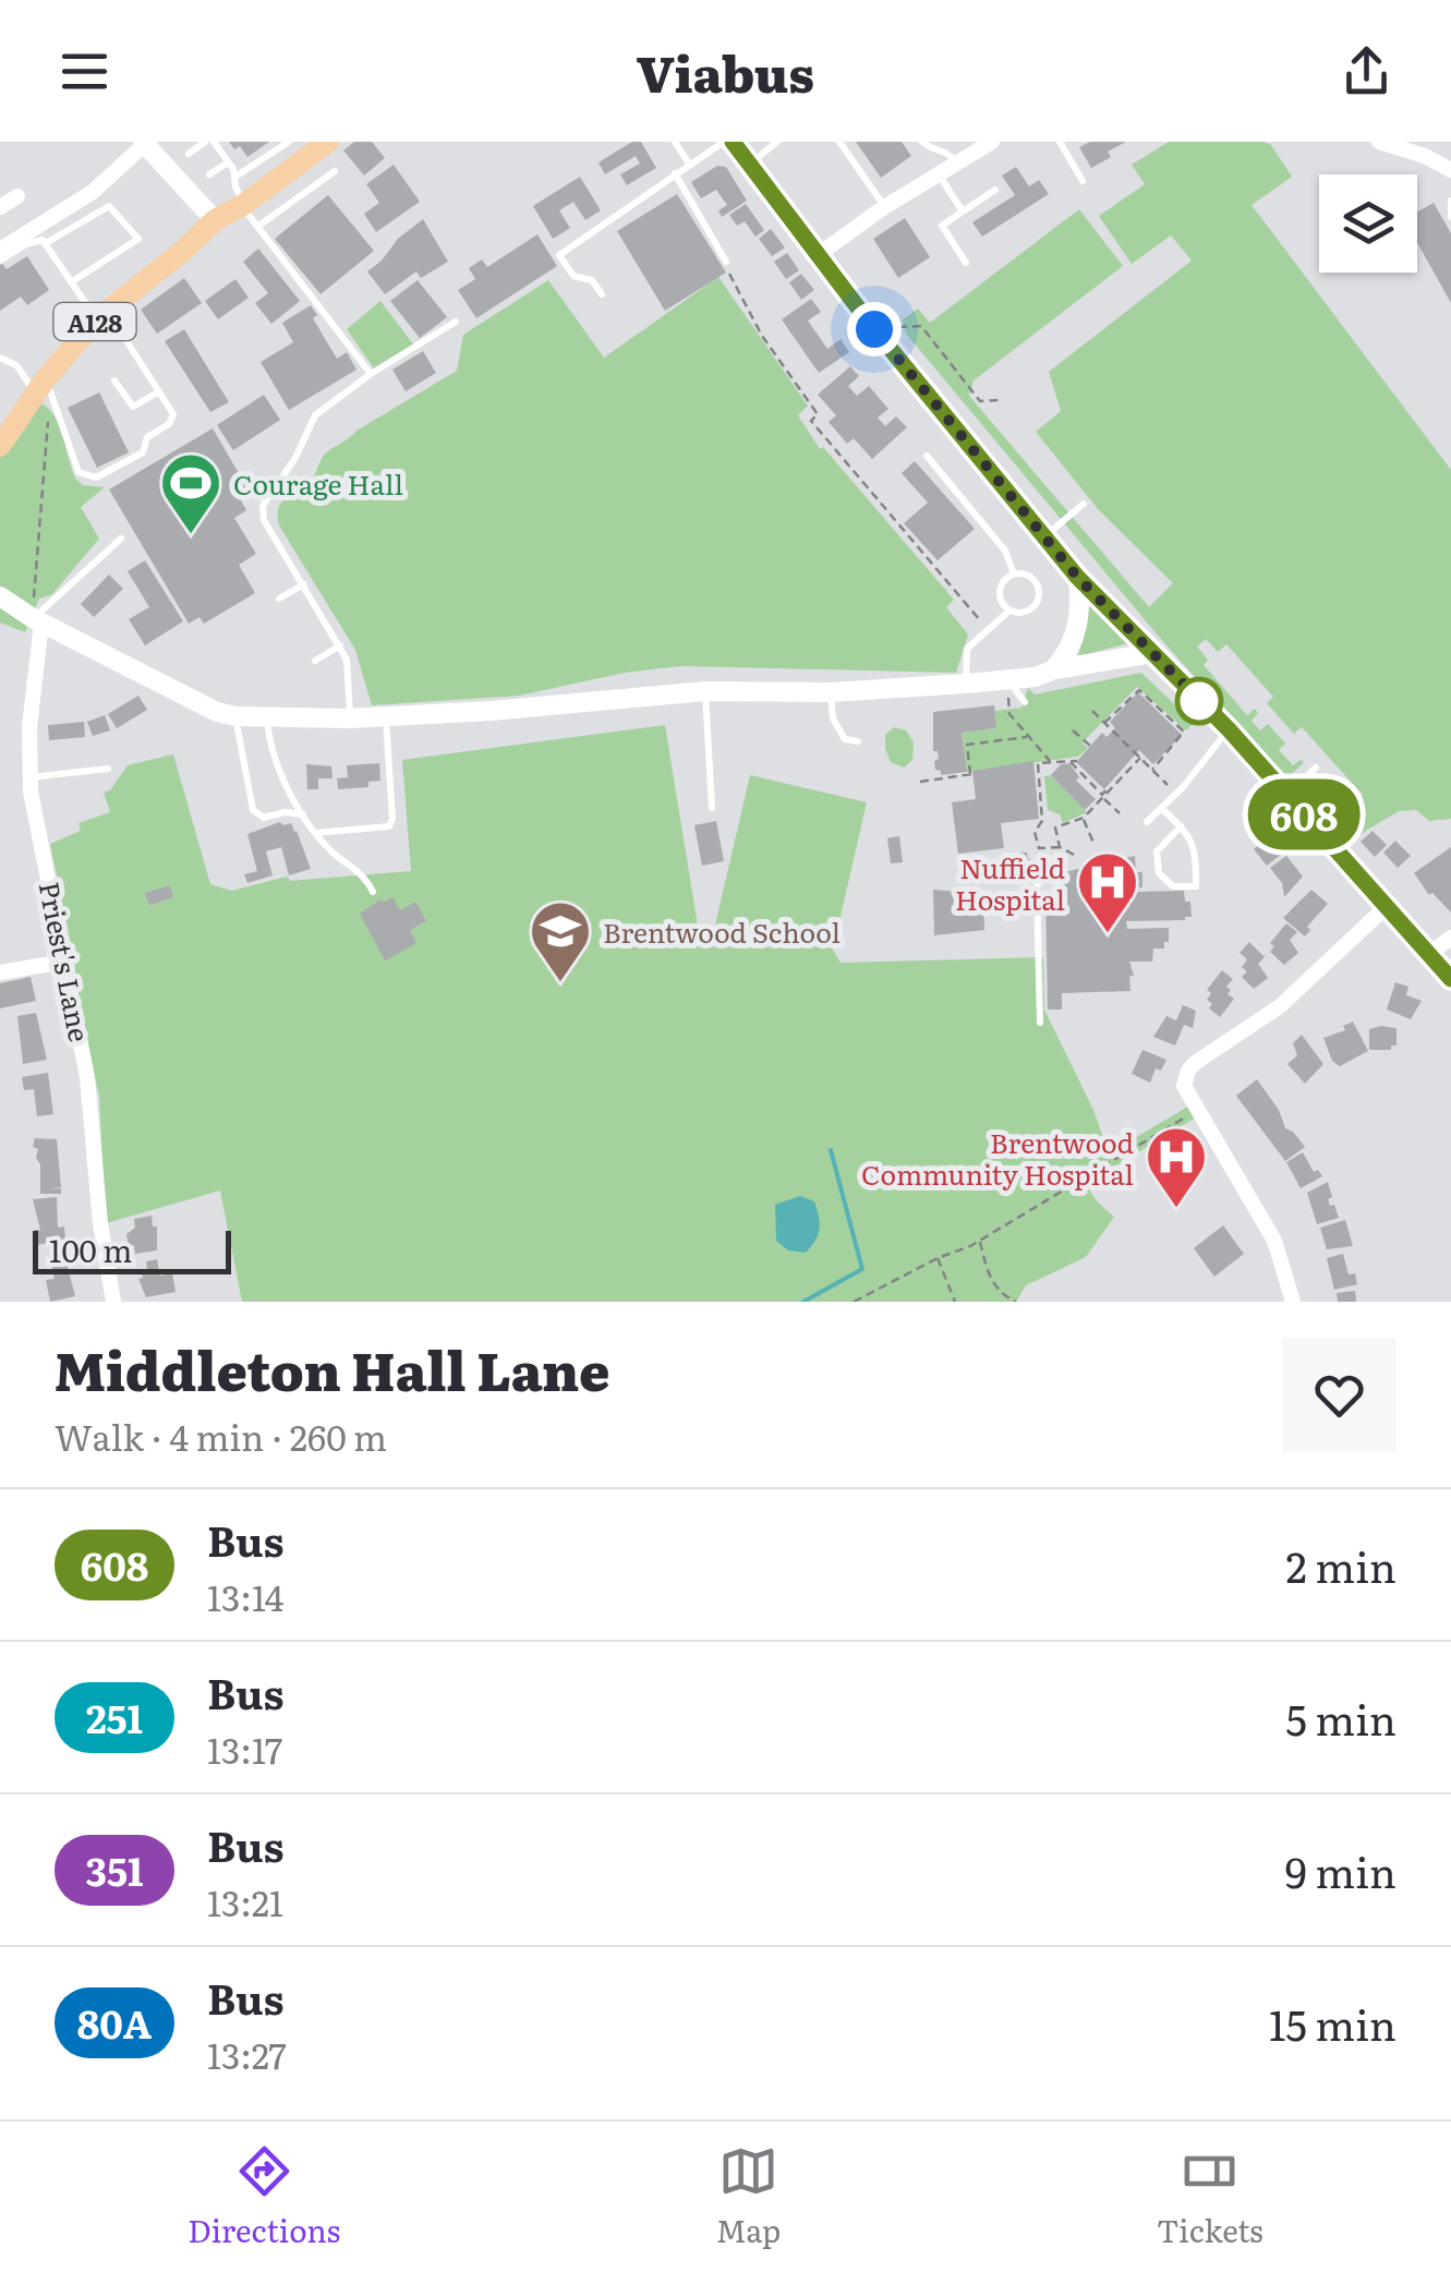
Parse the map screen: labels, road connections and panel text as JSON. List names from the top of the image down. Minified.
{"streets":{"main road":["A128"],"street":["Priest's Lane"]},"places":{"sports":["Courage Hall"],"hospital":["Nuffield Hospital","Brentwood Community Hospital"],"school or university":["Brentwood School"]},"lines":["bus line 608"],"scale_bar":"100 m","page":{"header":"Viabus","on_map":"608","scale":"100 m","heading":["Middleton Hall Lane","Walk · 4 min · 260 m"],"list":[{"mark":"608","name":"Bus","note":"13:14","value":"2 min"},{"mark":"251","name":"Bus","note":"13:17","value":"5 min"},{"mark":"351","name":"Bus","note":"13:21","value":"9 min"},{"mark":"80A","name":"Bus","note":"13:27","value":"15 min"}],"tabs":["Directions","Map","Tickets"]}}
